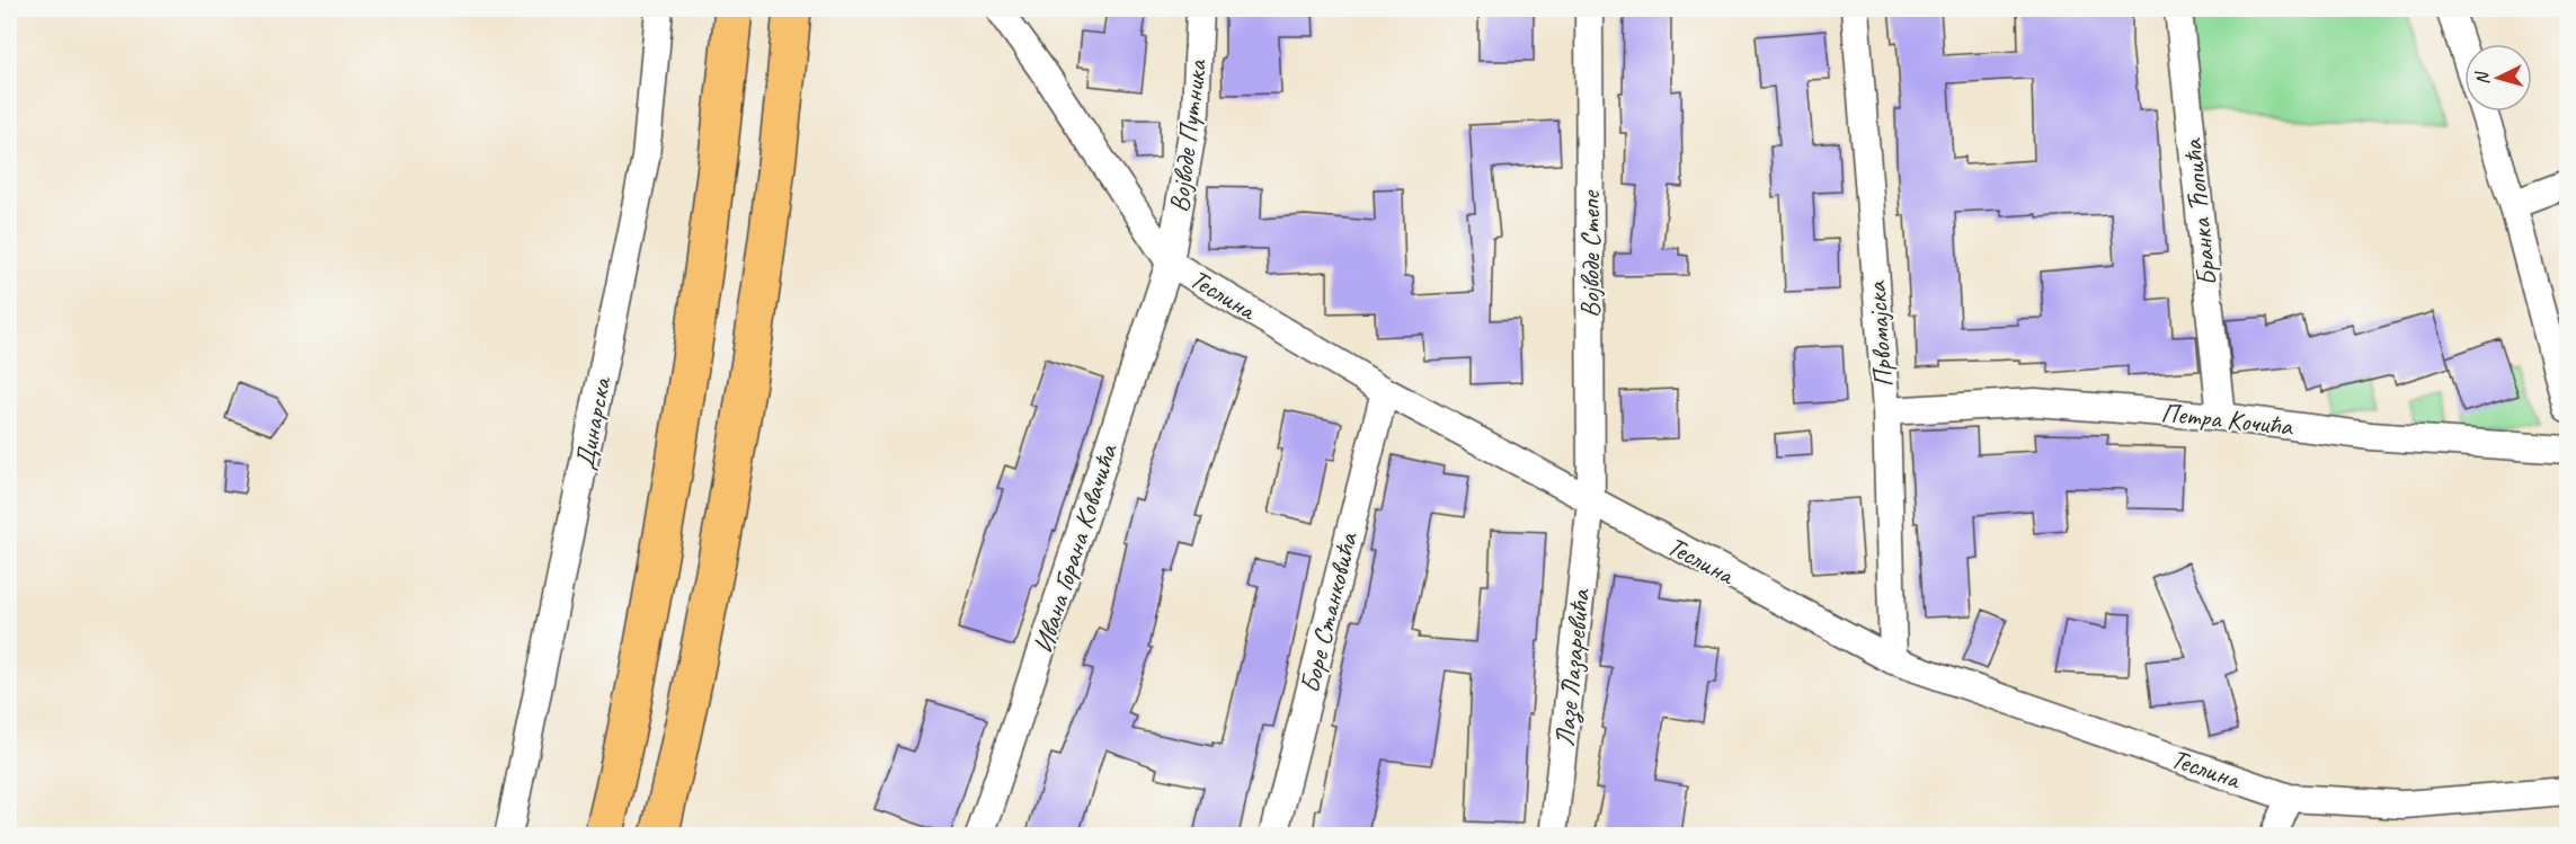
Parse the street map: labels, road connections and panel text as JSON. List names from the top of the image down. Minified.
{"streets":{"street":["Војводе Путника","Бранка Ћопића","Војводе Степе","Теслина","Првомајска","Петра Кочића","Динарска","Ивана Горана Ковачића","Боре Станковића","Лазе Лазаревића"]},"crossings":[["Војводе Путника","Теслина"],["Војводе Путника","Ивана Горана Ковачића"],["Бранка Ћопића","Петра Кочића"],["Војводе Степе","Теслина"],["Војводе Степе","Лазе Лазаревића"],["Теслина","Првомајска"],["Теслина","Ивана Горана Ковачића"],["Теслина","Боре Станковића"],["Теслина","Лазе Лазаревића"],["Првомајска","Петра Кочића"]],"north":"left"}
